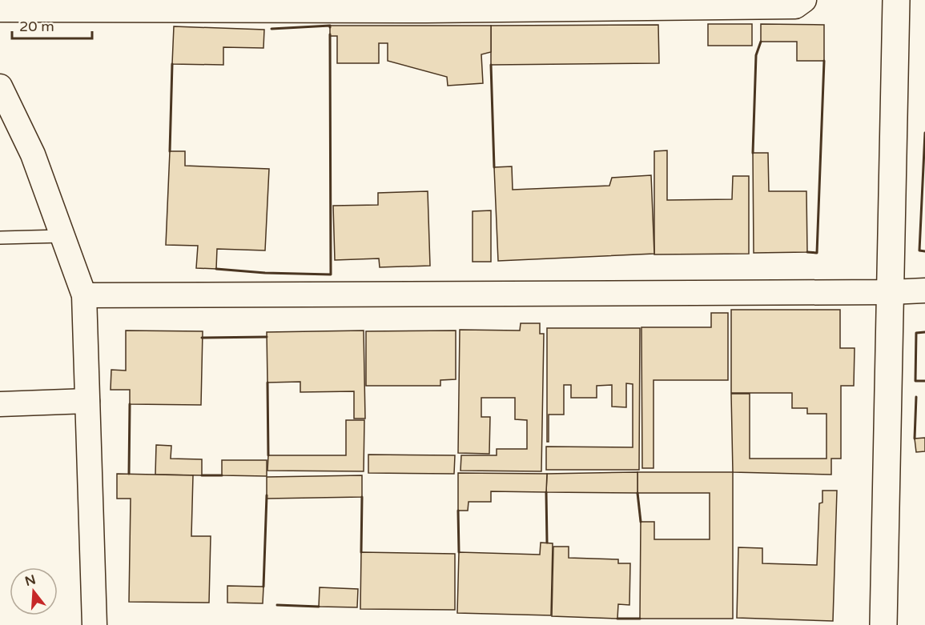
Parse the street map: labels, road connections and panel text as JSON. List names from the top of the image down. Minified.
{"scale_bar":"20 m","north":"top"}
